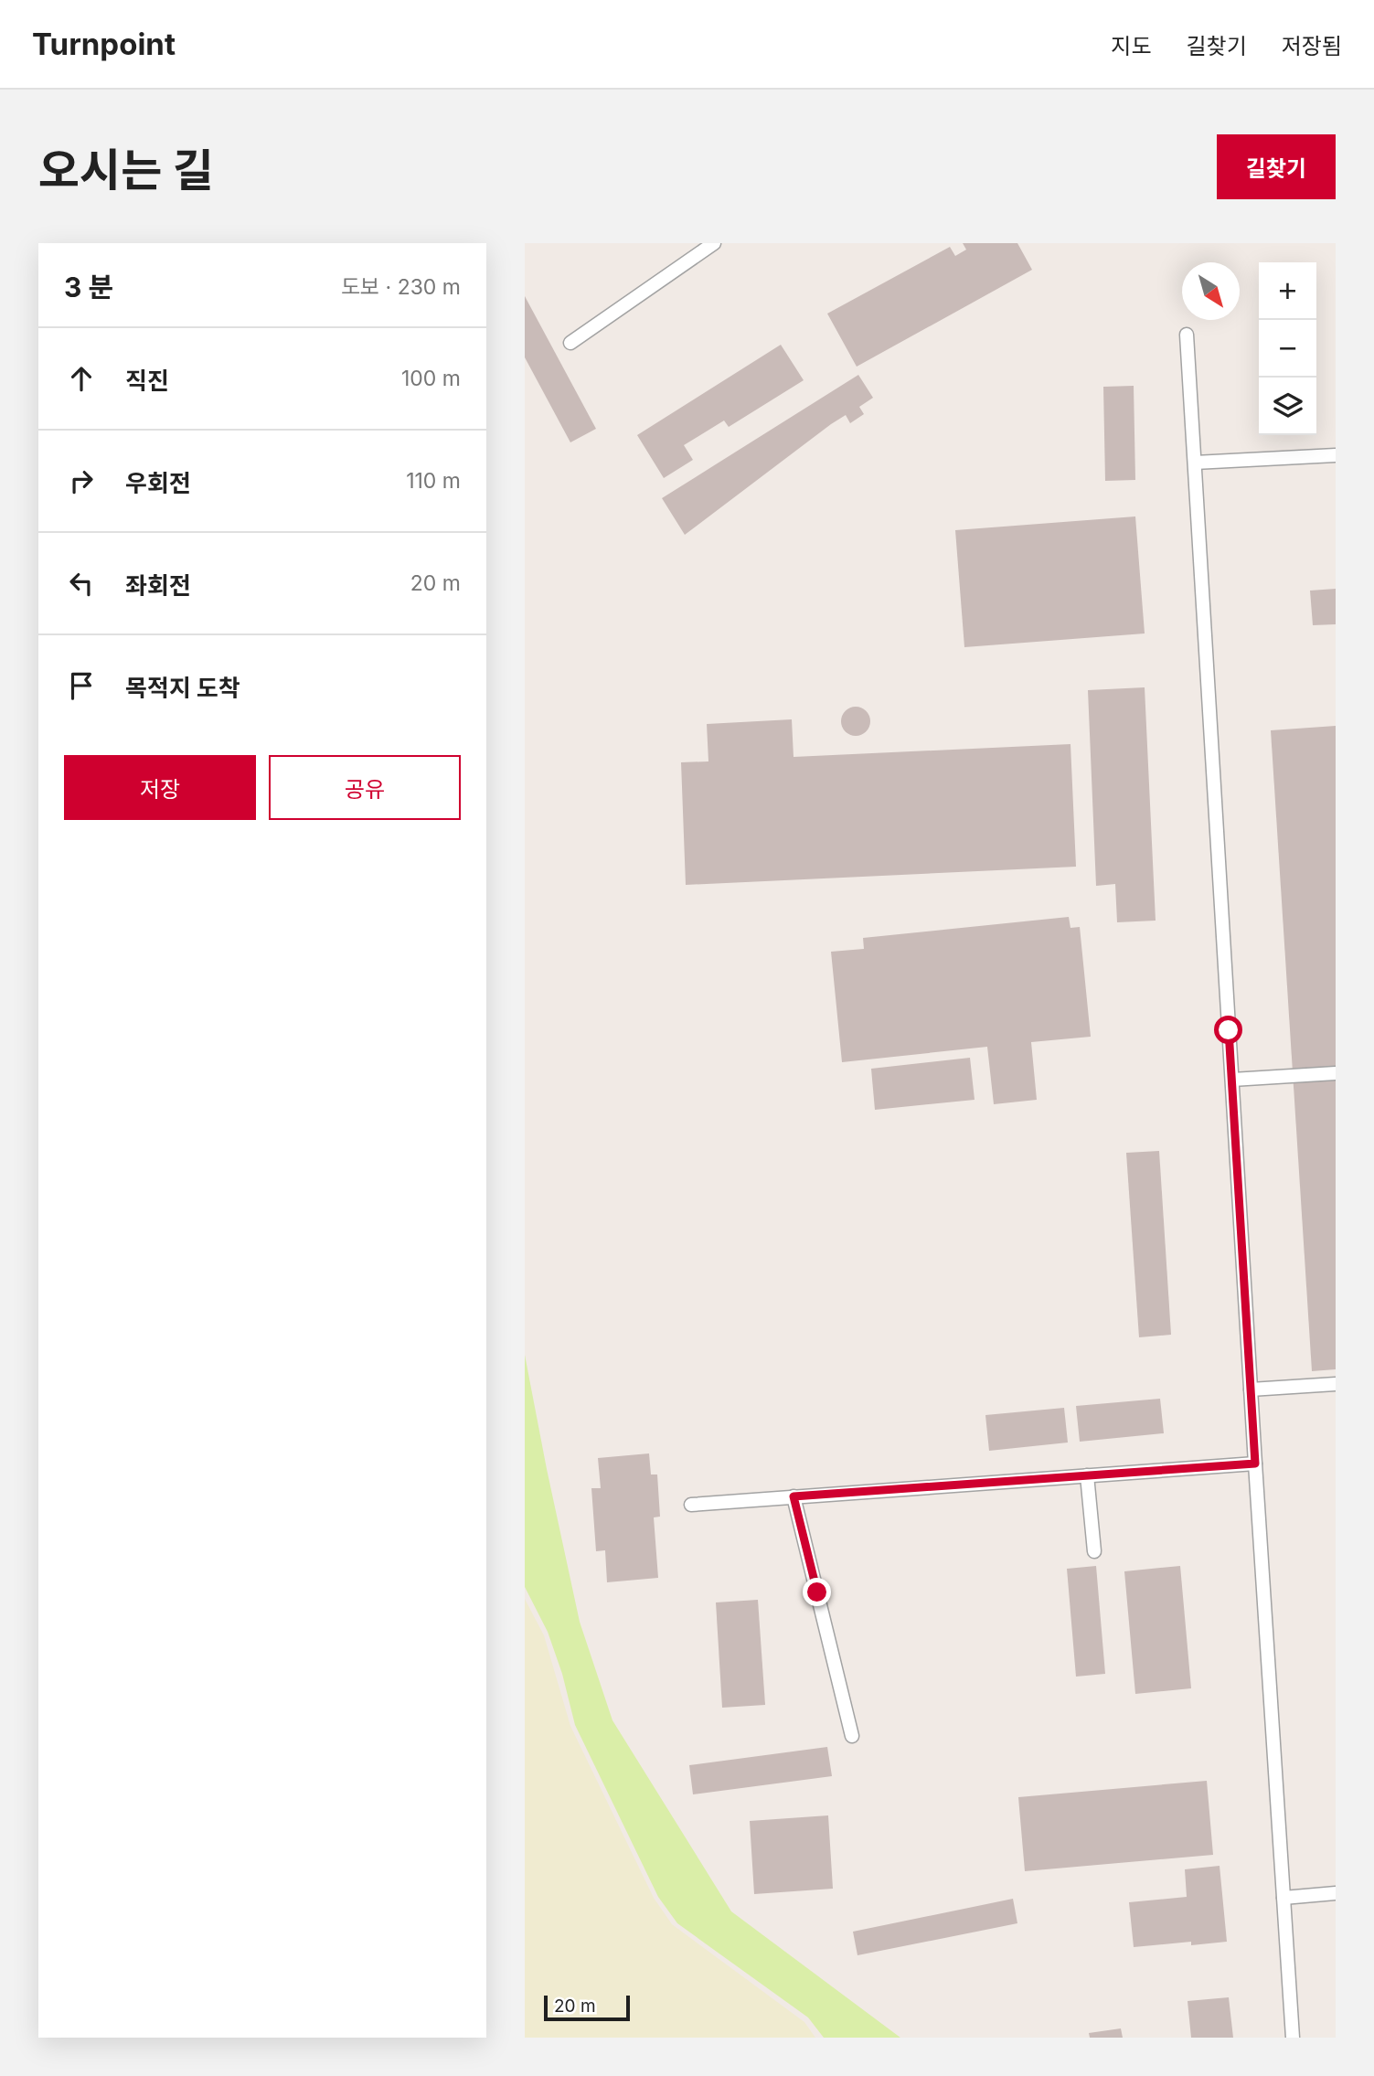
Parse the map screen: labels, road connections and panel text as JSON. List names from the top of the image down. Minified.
{"scale_bar":"20 m","north":"bottom right","page":{"header":"Turnpoint","nav":["지도","길찾기","저장됨"],"title":"오시는 길","buttons":["길찾기",["저장","공유"]],"heading":["3 분","도보 · 230 m"],"map_buttons":["+","−"],"list":[["직진","100 m"],["우회전","110 m"],["좌회전","20 m"],"목적지 도착"],"scale":"20 m"}}
